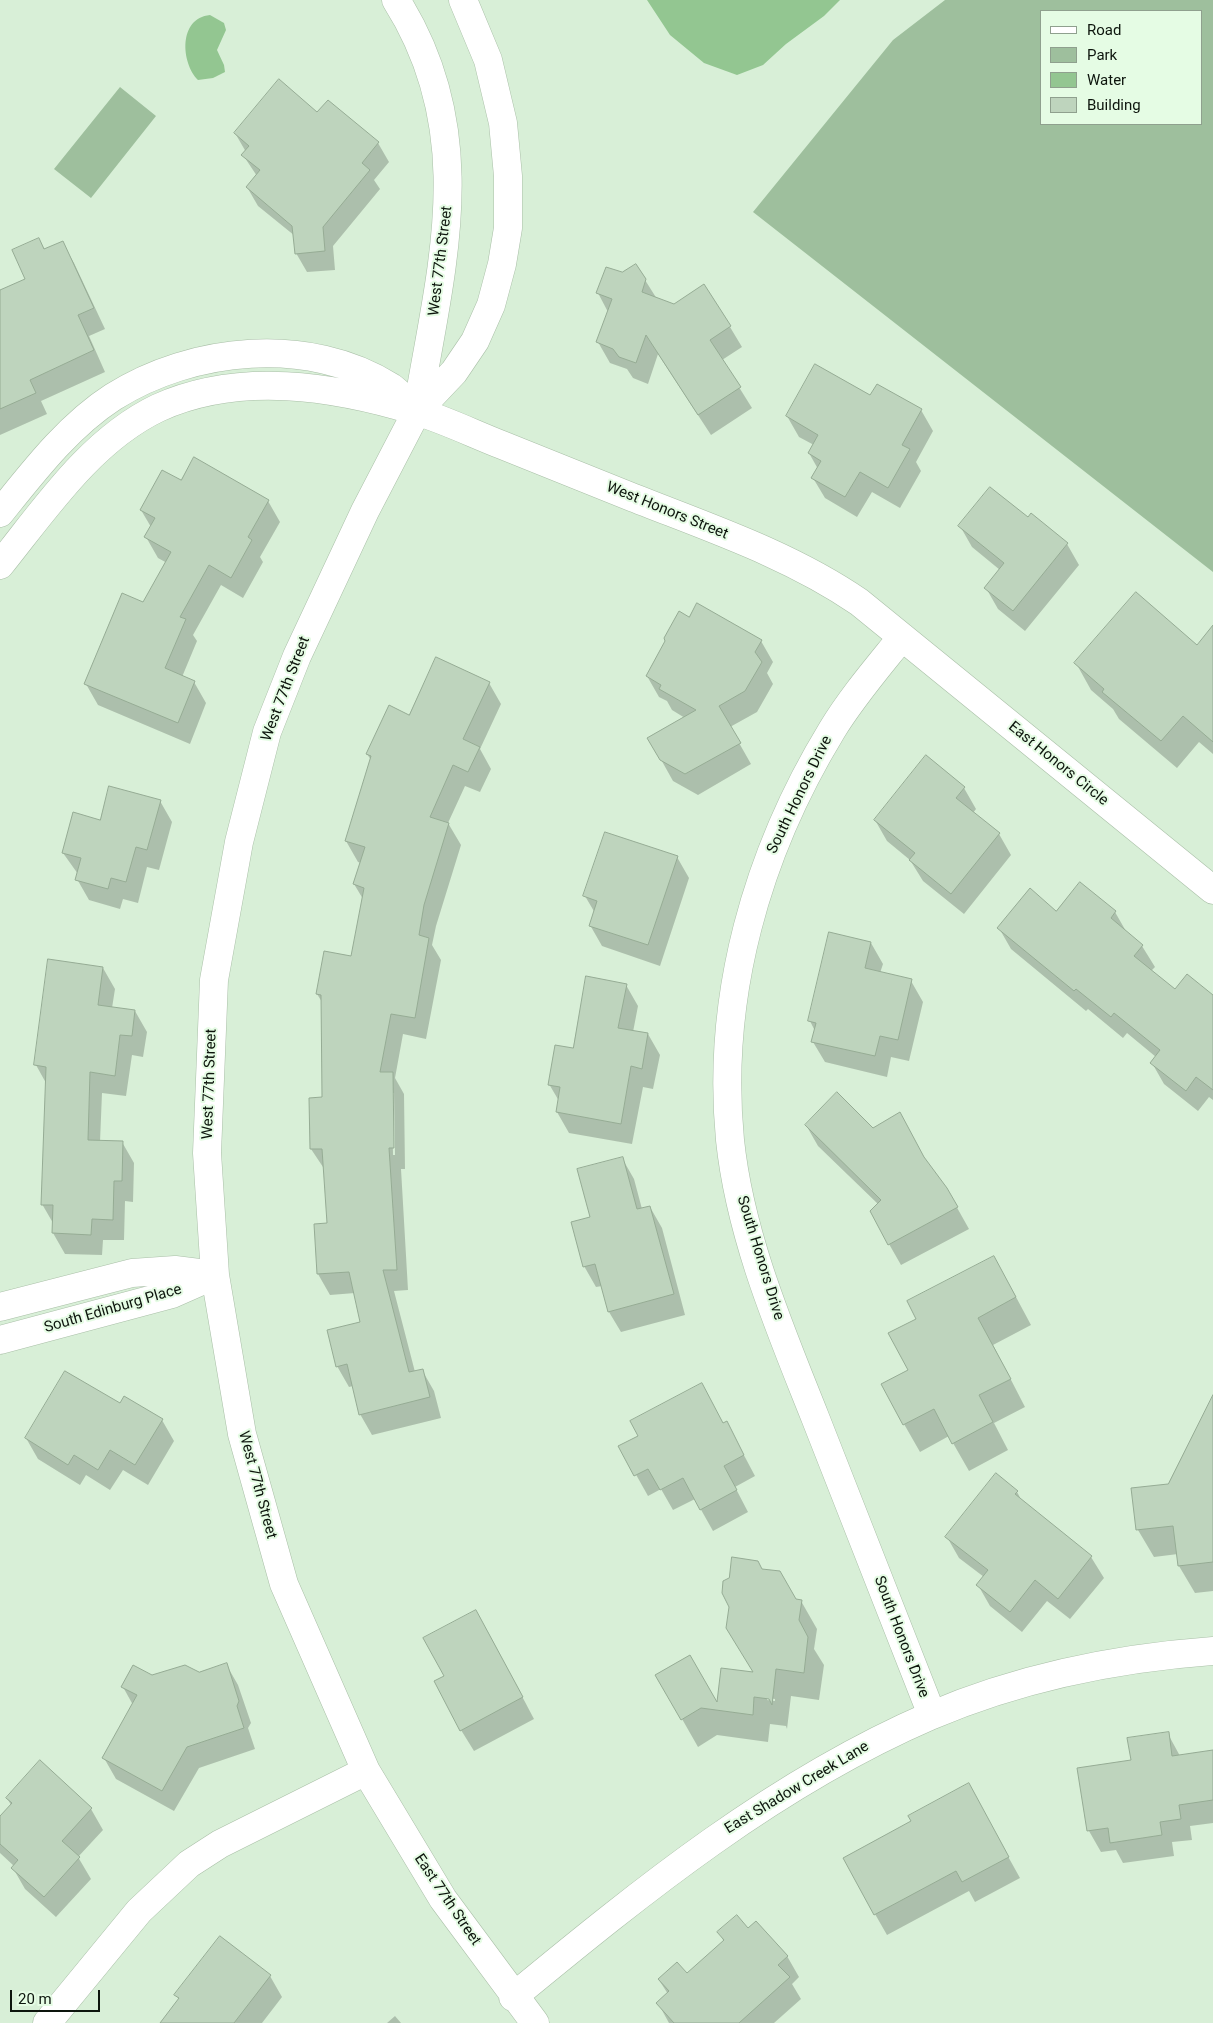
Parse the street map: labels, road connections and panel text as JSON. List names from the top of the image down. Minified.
{"streets":{"street":["West 77th Street","West Honors Street","East Honors Circle","South Honors Drive","South Edinburg Place","East Shadow Creek Lane","East 77th Street"]},"crossings":[["West 77th Street","West Honors Street"],["West 77th Street","South Edinburg Place"],["West 77th Street","East 77th Street"],["West Honors Street","East Honors Circle"],["West Honors Street","South Honors Drive"],["East Honors Circle","South Honors Drive"],["South Honors Drive","East Shadow Creek Lane"],["East Shadow Creek Lane","East 77th Street"]],"legend":["Road","Park","Water","Building"],"scale_bar":"20 m"}
